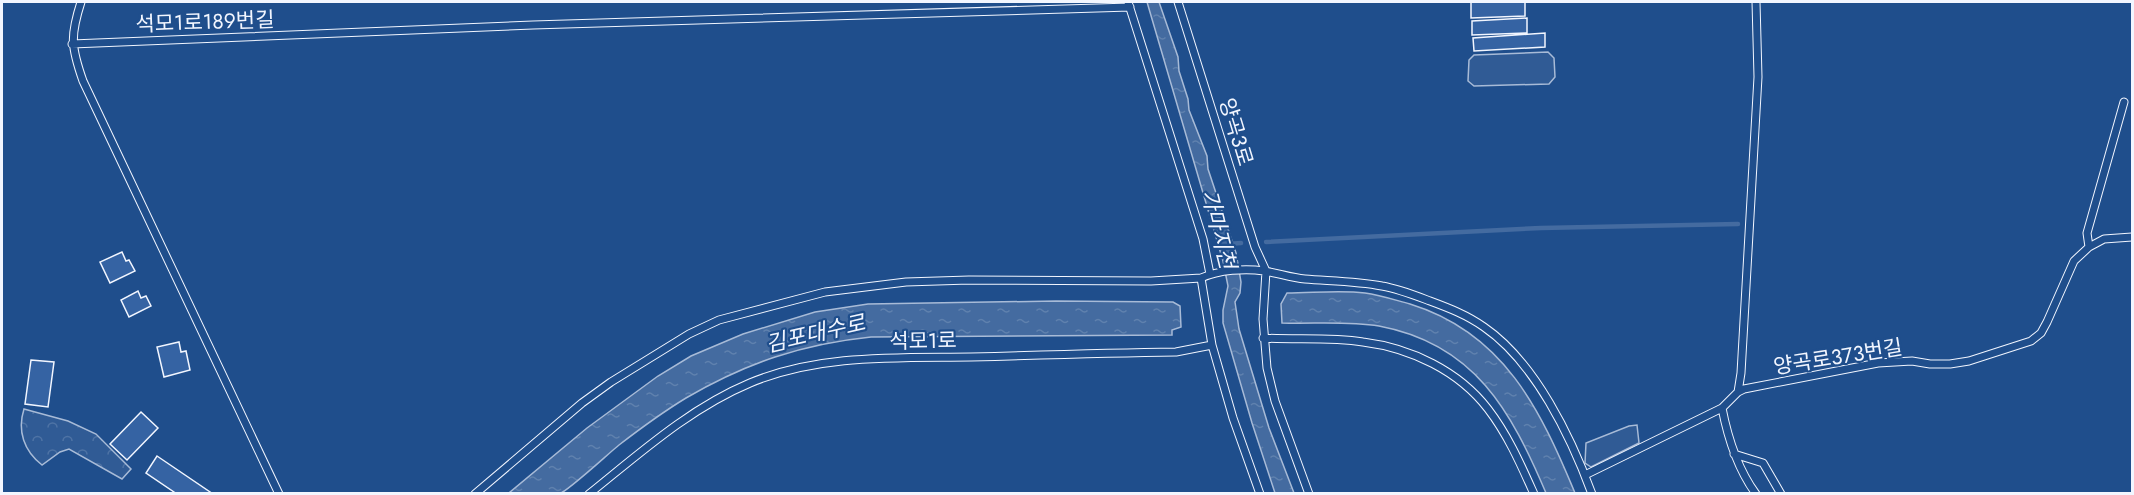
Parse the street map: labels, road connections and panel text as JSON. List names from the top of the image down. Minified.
{"streets":{"lane":["석모1로189번길","양곡3로","석모1로","양곡로373번길"]},"water":["가마지천","김포대수로"]}
